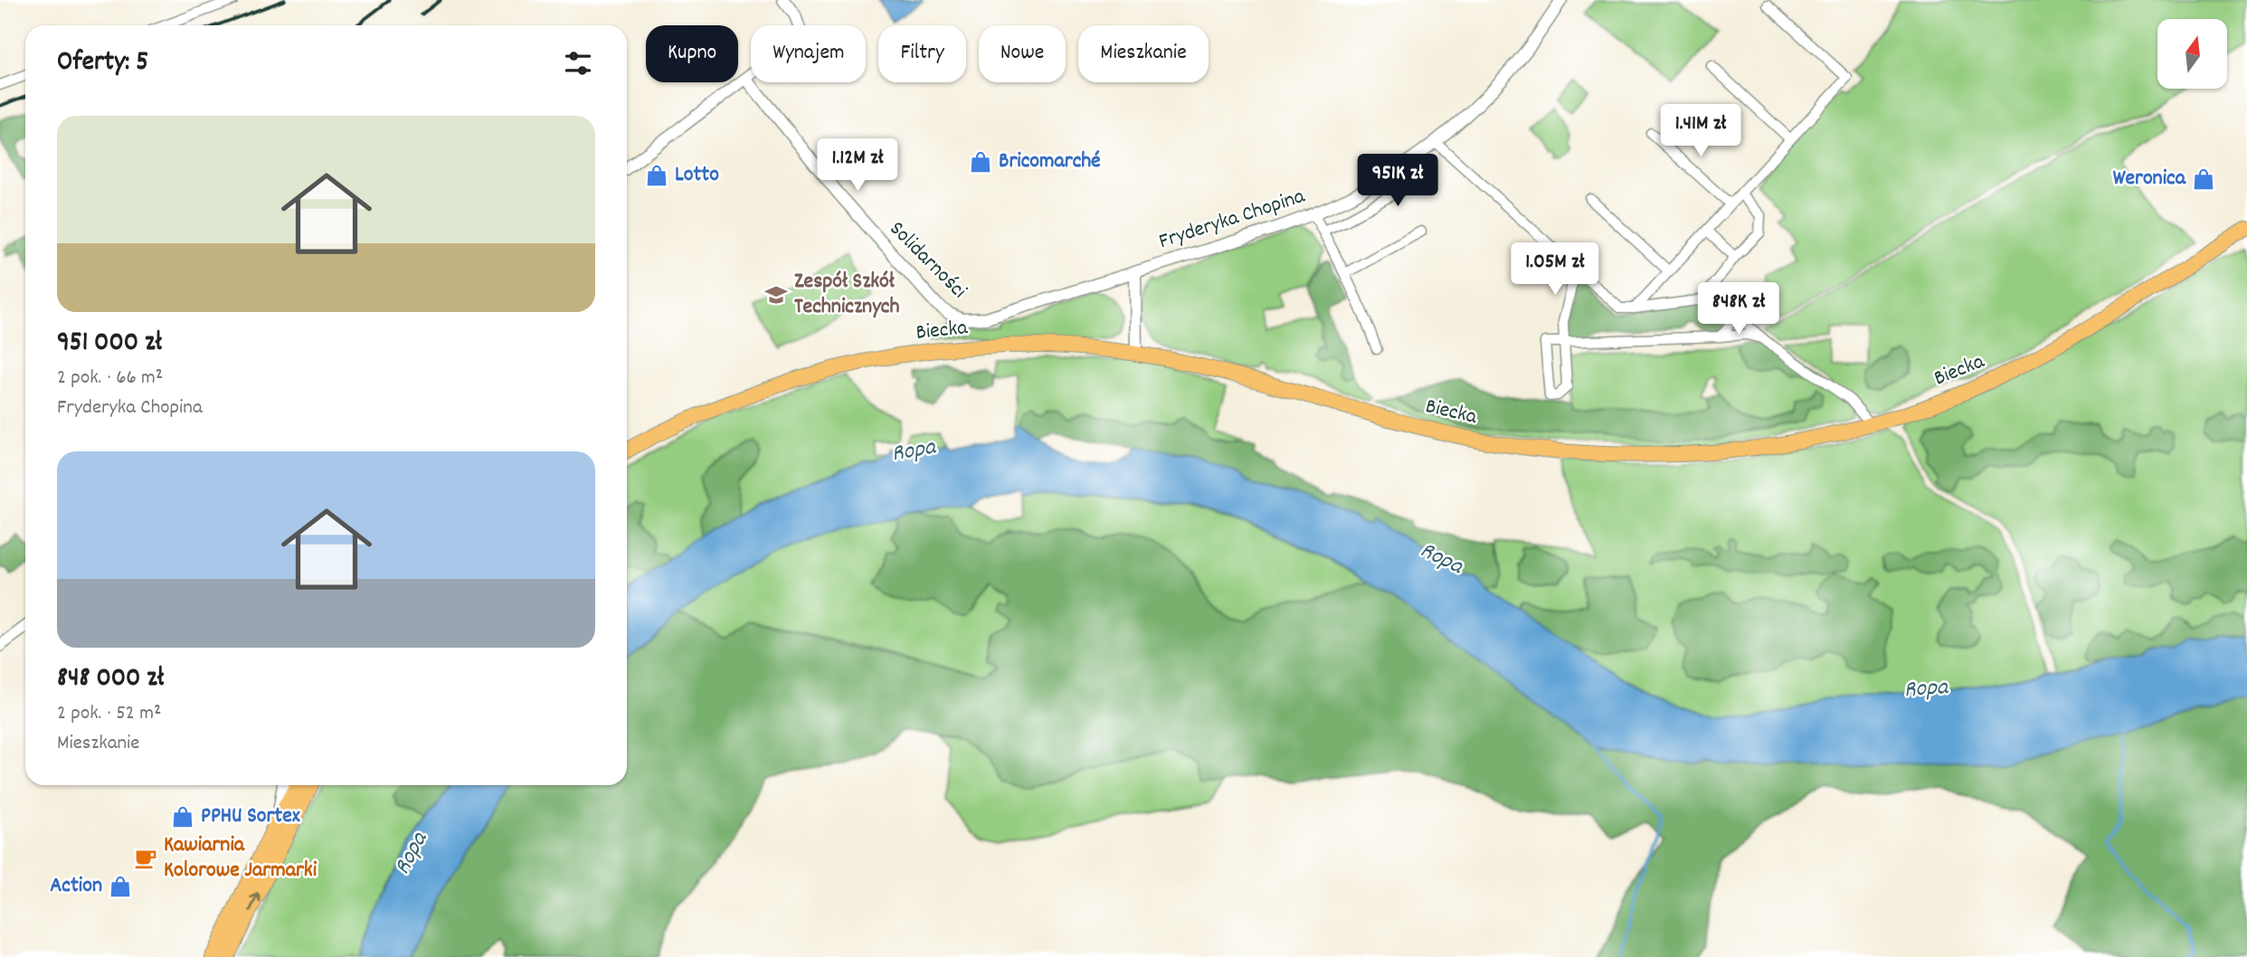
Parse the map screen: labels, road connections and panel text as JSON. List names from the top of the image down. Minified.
{"streets":{"main road":["Biecka"],"street":["Fryderyka Chopina","Solidarności"]},"crossings":[["Fryderyka Chopina","Solidarności"],["Fryderyka Chopina","Biecka"]],"water":["Ropa"],"places":{"shop":["Bricomarché","Lotto","Weronica","PPHU Sortex","Action"],"school or university":["Zespół Szkół Technicznych"],"cafe":["Kawiarnia Kolorowe Jarmarki"]},"north":"top","page":{"chip":["Kupno","Wynajem","Filtry","Nowe","Mieszkanie"],"heading":"Oferty: 5","list":[{"name":"951 000 zł","note":"2 pok. · 66 m² · Fryderyka Chopina"},{"name":"848 000 zł","note":"2 pok. · 52 m² · Mieszkanie"}],"price":["1.41M zł","1.12M zł","951K zł","1.05M zł","848K zł"]}}
